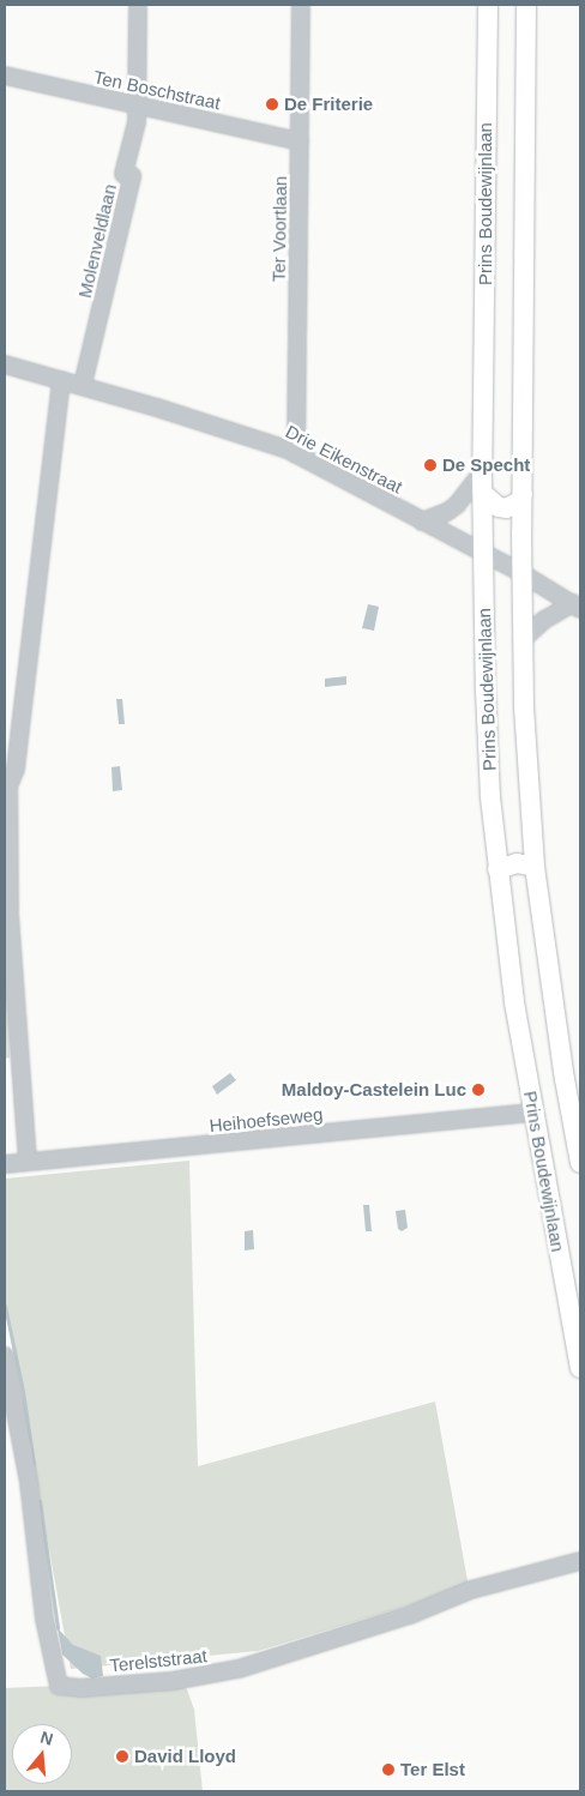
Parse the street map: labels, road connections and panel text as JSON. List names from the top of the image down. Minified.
{"streets":{"main road":["Prins Boudewijnlaan"],"street":["Ten Boschstraat","Ter Voortlaan","Molenveldlaan","Drie Eikenstraat","Heihoefseweg","Terelststraat"]},"crossings":[["Ten Boschstraat","Ter Voortlaan"],["Ten Boschstraat","Molenveldlaan"],["Prins Boudewijnlaan","Drie Eikenstraat"],["Prins Boudewijnlaan","Heihoefseweg"],["Ter Voortlaan","Drie Eikenstraat"],["Molenveldlaan","Drie Eikenstraat"]],"places":["De Friterie","De Specht","Maldoy-Castelein Luc","David Lloyd","Ter Elst"],"north":"top"}
